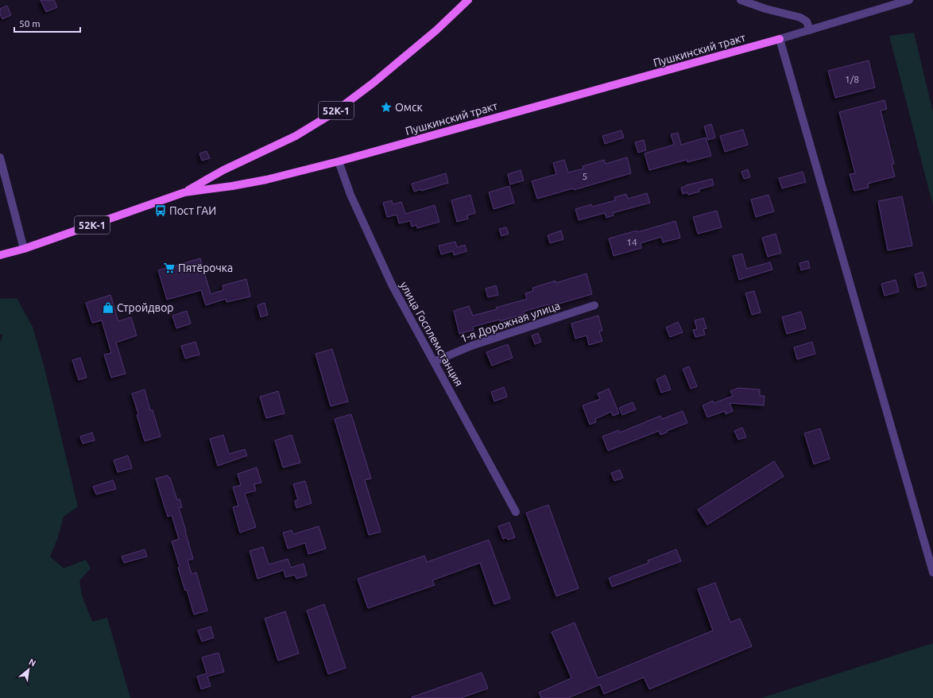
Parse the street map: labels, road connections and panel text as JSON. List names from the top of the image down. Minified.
{"streets":{"main road":["Пушкинский тракт","52К-1"],"street":["1-я Дорожная улица","улица Госплемстанция"]},"crossings":[["Пушкинский тракт","52К-1"],["Пушкинский тракт","улица Госплемстанция"],["1-я Дорожная улица","улица Госплемстанция"]],"places":{"place":["Омск"],"bus stop":["Пост ГАИ"],"supermarket":["Пятёрочка"],"shop":["Стройдвор"]},"house_numbers":["1/8","5","14"],"scale_bar":"50 m","north":"top right"}
